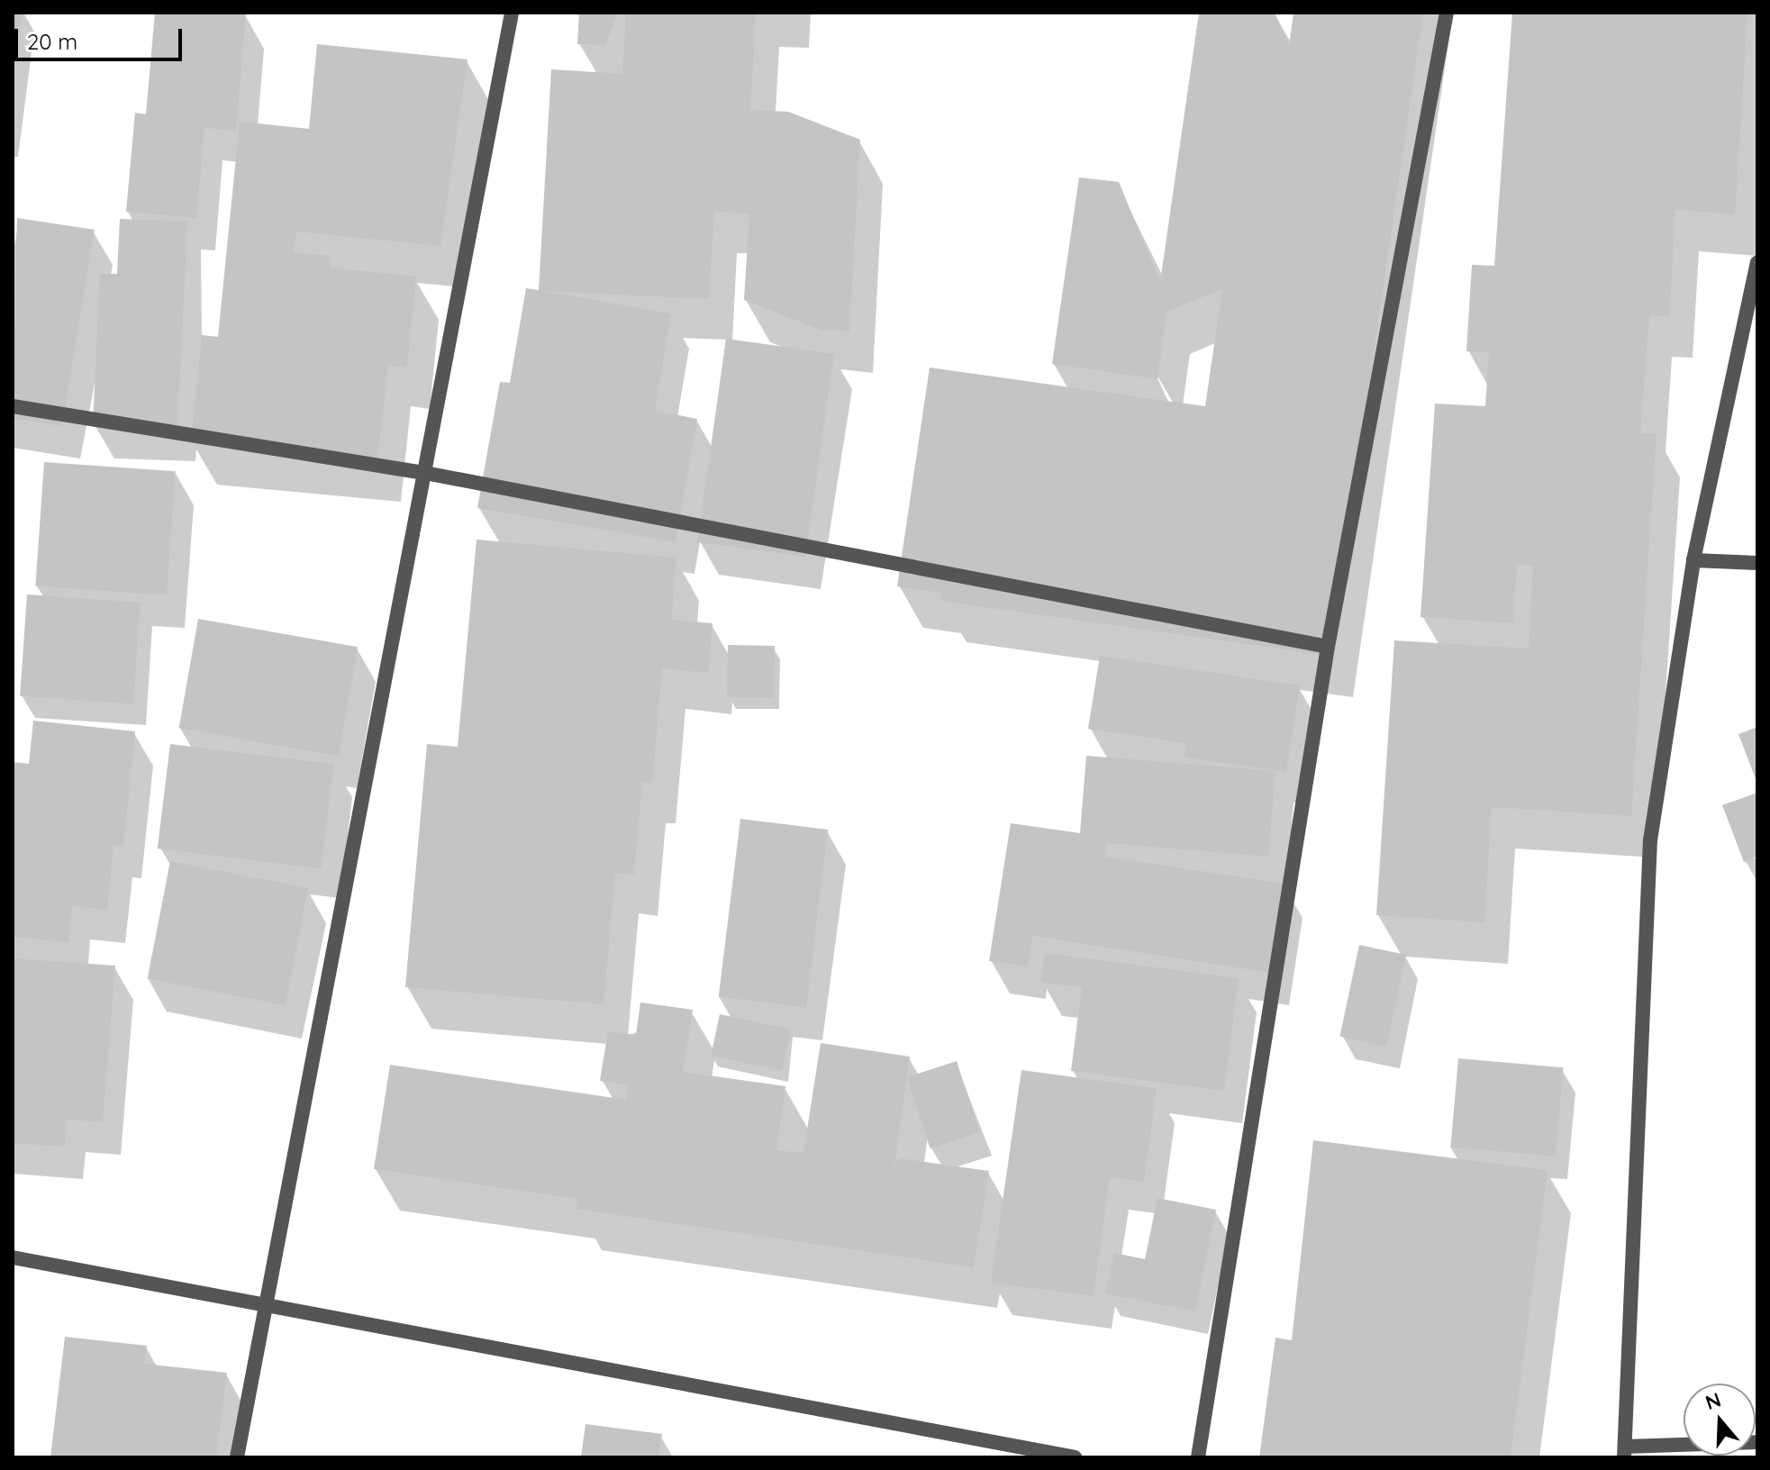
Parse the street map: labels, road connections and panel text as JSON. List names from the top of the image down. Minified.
{"scale_bar":"20 m","north":"top"}
